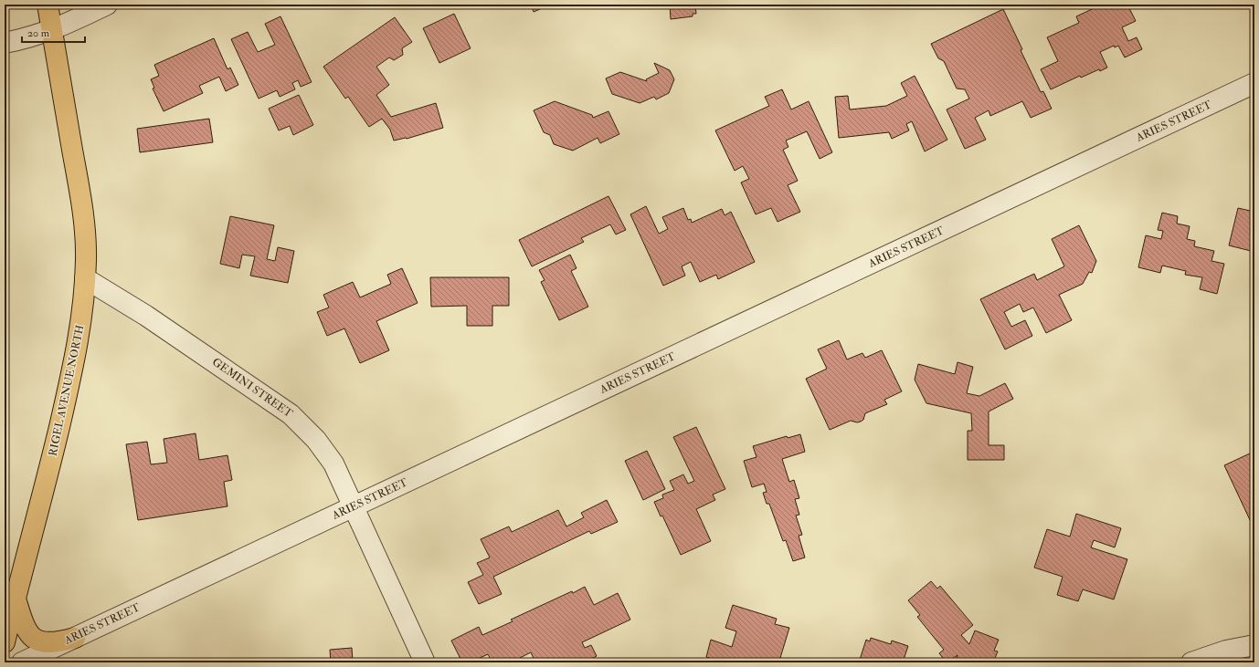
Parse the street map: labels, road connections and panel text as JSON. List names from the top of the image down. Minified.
{"streets":{"main road":["RIGEL AVENUE NORTH"],"street":["ARIES STREET","GEMINI STREET"]},"crossings":[["ARIES STREET","GEMINI STREET"],["GEMINI STREET","RIGEL AVENUE NORTH"]],"scale_bar":"20 m"}
